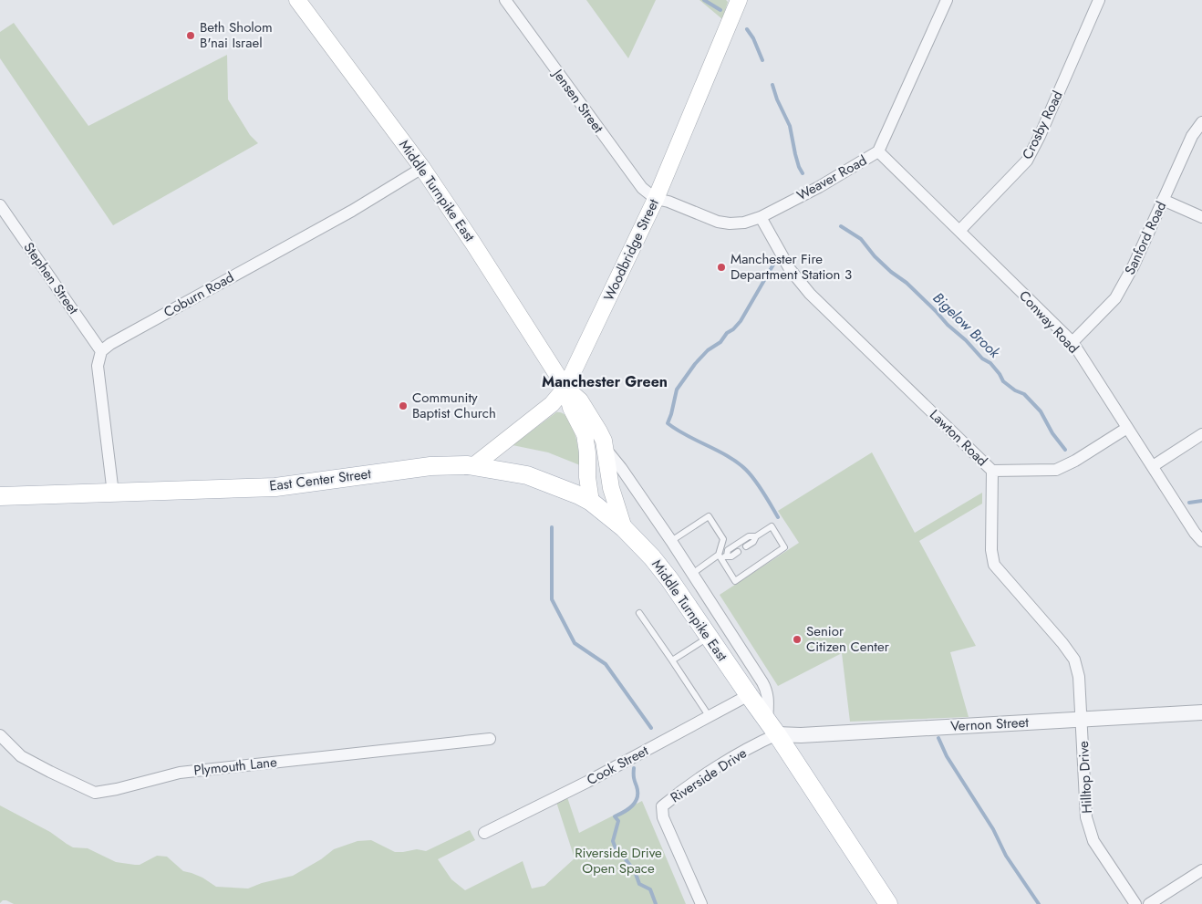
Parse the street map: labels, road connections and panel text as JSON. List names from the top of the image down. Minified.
{"streets":{"main road":["Middle Turnpike East","Woodbridge Street","East Center Street"],"street":["Jensen Street","Crosby Road","Weaver Road","Sanford Road","Stephen Street","Coburn Road","Conway Road","Lawton Road","Vernon Street","Cook Street","Plymouth Lane","Riverside Drive","Hilltop Drive"]},"crossings":[["Jensen Street","Weaver Road"],["Jensen Street","Woodbridge Street"],["Crosby Road","Conway Road"],["Weaver Road","Woodbridge Street"],["Weaver Road","Conway Road"],["Weaver Road","Lawton Road"],["Middle Turnpike East","Woodbridge Street"],["Middle Turnpike East","Coburn Road"],["Middle Turnpike East","East Center Street"],["Middle Turnpike East","Vernon Street"],["Middle Turnpike East","Cook Street"],["Middle Turnpike East","Riverside Drive"],["Sanford Road","Conway Road"],["Woodbridge Street","East Center Street"],["Stephen Street","Coburn Road"],["Lawton Road","Vernon Street"],["Lawton Road","Hilltop Drive"],["Vernon Street","Riverside Drive"],["Vernon Street","Hilltop Drive"]],"districts":["Manchester Green"],"water":["Bigelow Brook"],"parks":["Riverside Drive Open Space"],"places":["Beth Sholom B'nai Israel","Manchester Fire Department Station 3","Community Baptist Church","Senior Citizen Center"]}
